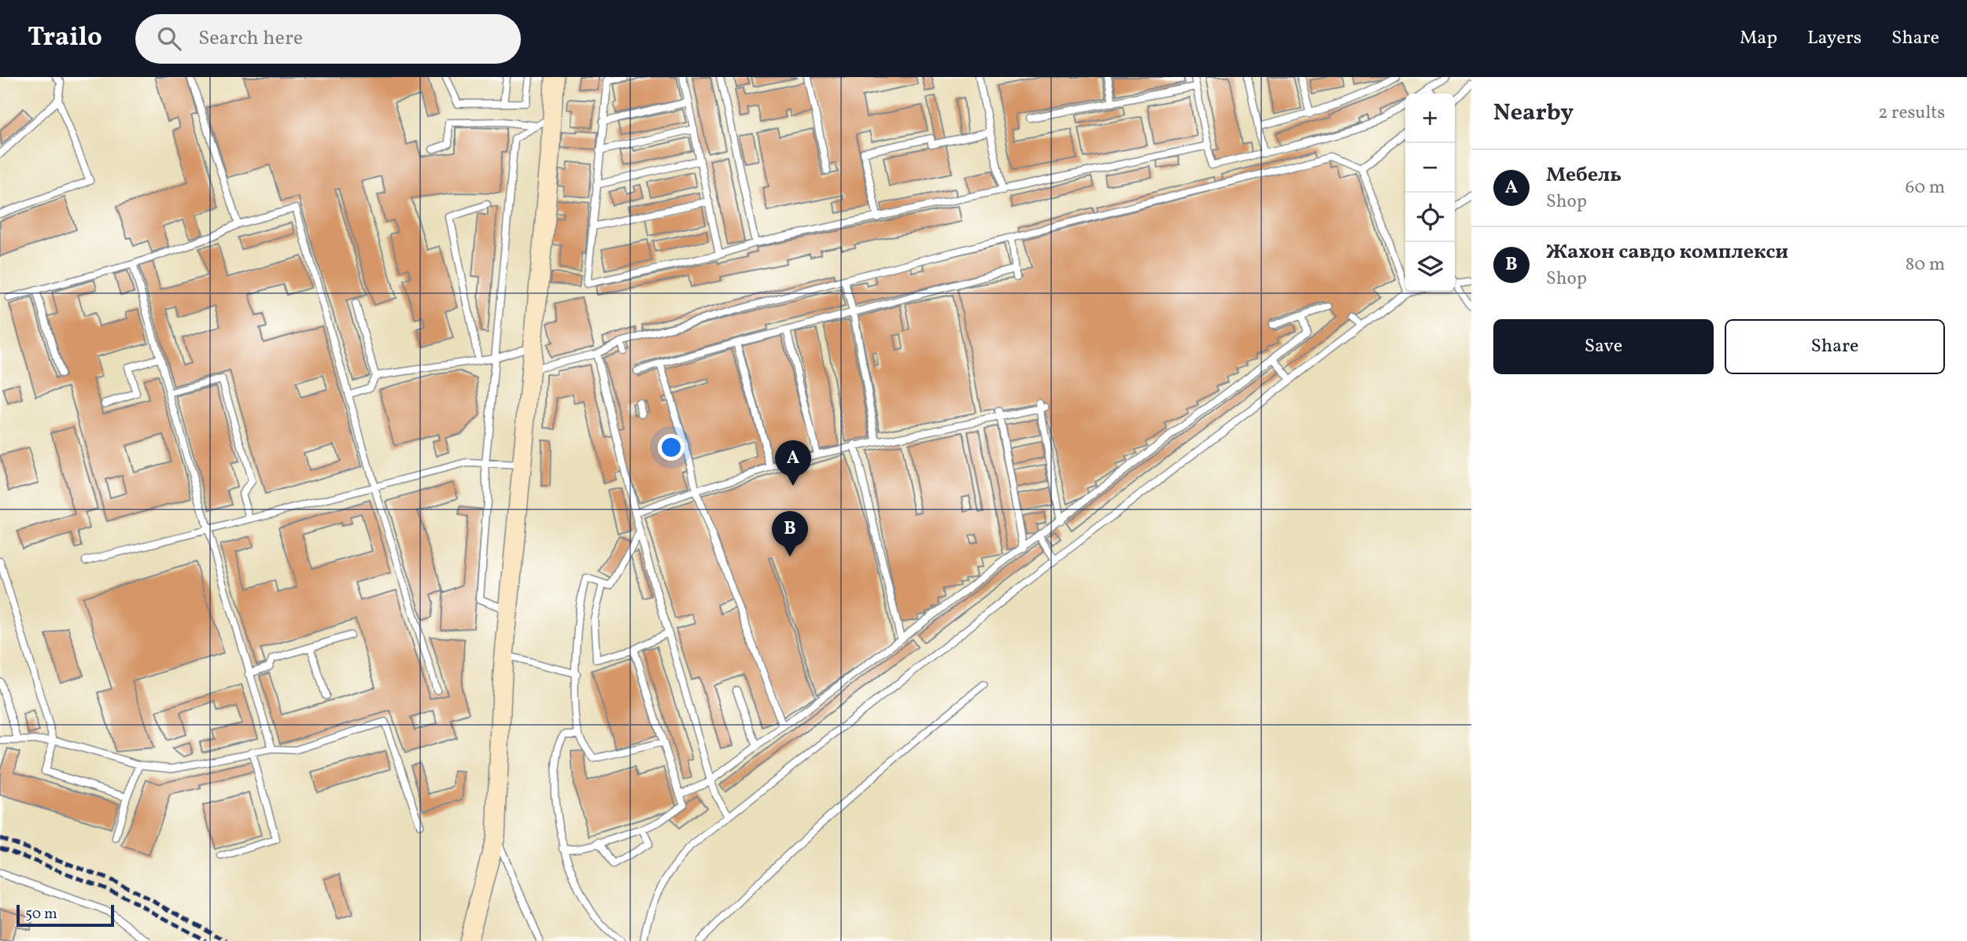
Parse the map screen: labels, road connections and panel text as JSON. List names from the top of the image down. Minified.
{"scale_bar":"50 m","page":{"header":"Trailo","search":"Search here","nav":["Map","Layers","Share"],"heading":["Nearby","2 results"],"map_buttons":["+","−"],"list":[{"mark":"A","name":"Мебель","note":"Shop","value":"60 m"},{"mark":"B","name":"Жахон савдо комплекси","note":"Shop","value":"80 m"}],"buttons":["Save","Share"],"pins":["A","B"],"scale":"50 m"}}
